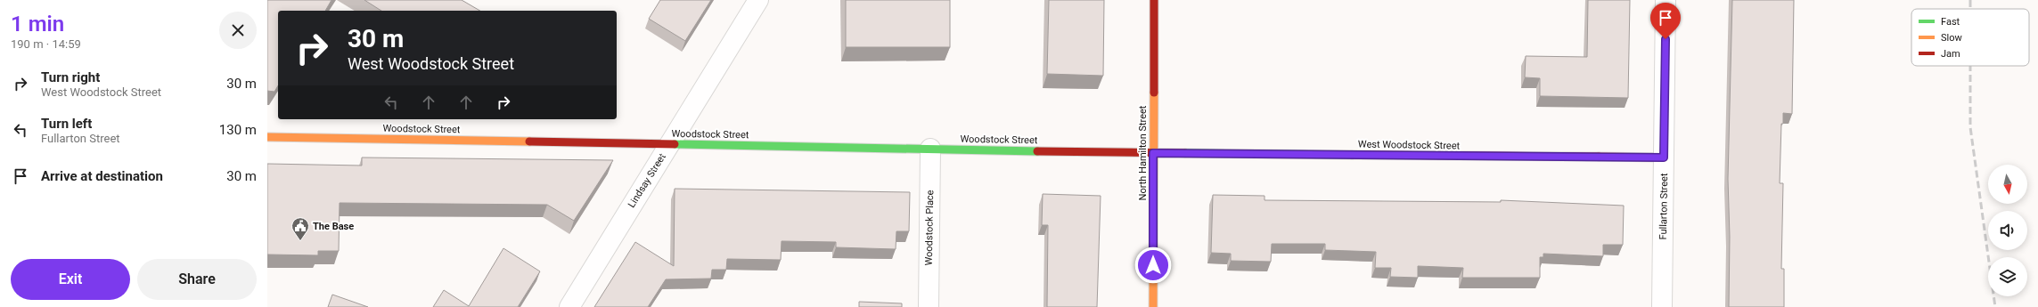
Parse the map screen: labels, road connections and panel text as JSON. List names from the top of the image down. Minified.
{"streets":{"street":["Woodstock Street","West Woodstock Street","North Hamilton Street","Lindsay Street","Fullarton Street","Woodstock Place"]},"crossings":[["Woodstock Street","West Woodstock Street"],["Woodstock Street","North Hamilton Street"],["Woodstock Street","Lindsay Street"],["Woodstock Street","Woodstock Place"],["West Woodstock Street","North Hamilton Street"],["West Woodstock Street","Fullarton Street"]],"places":{"public building":["The Base"]},"legend":["Fast","Slow","Jam"],"north":"bottom","page":{"heading":["1 min","190 m · 14:59"],"turn":["30 m","West Woodstock Street"],"list":[{"name":"Turn right","note":"West Woodstock Street","value":"30 m"},{"name":"Turn left","note":"Fullarton Street","value":"130 m"},{"name":"Arrive at destination","value":"30 m"}],"buttons":["Exit","Share"]}}
